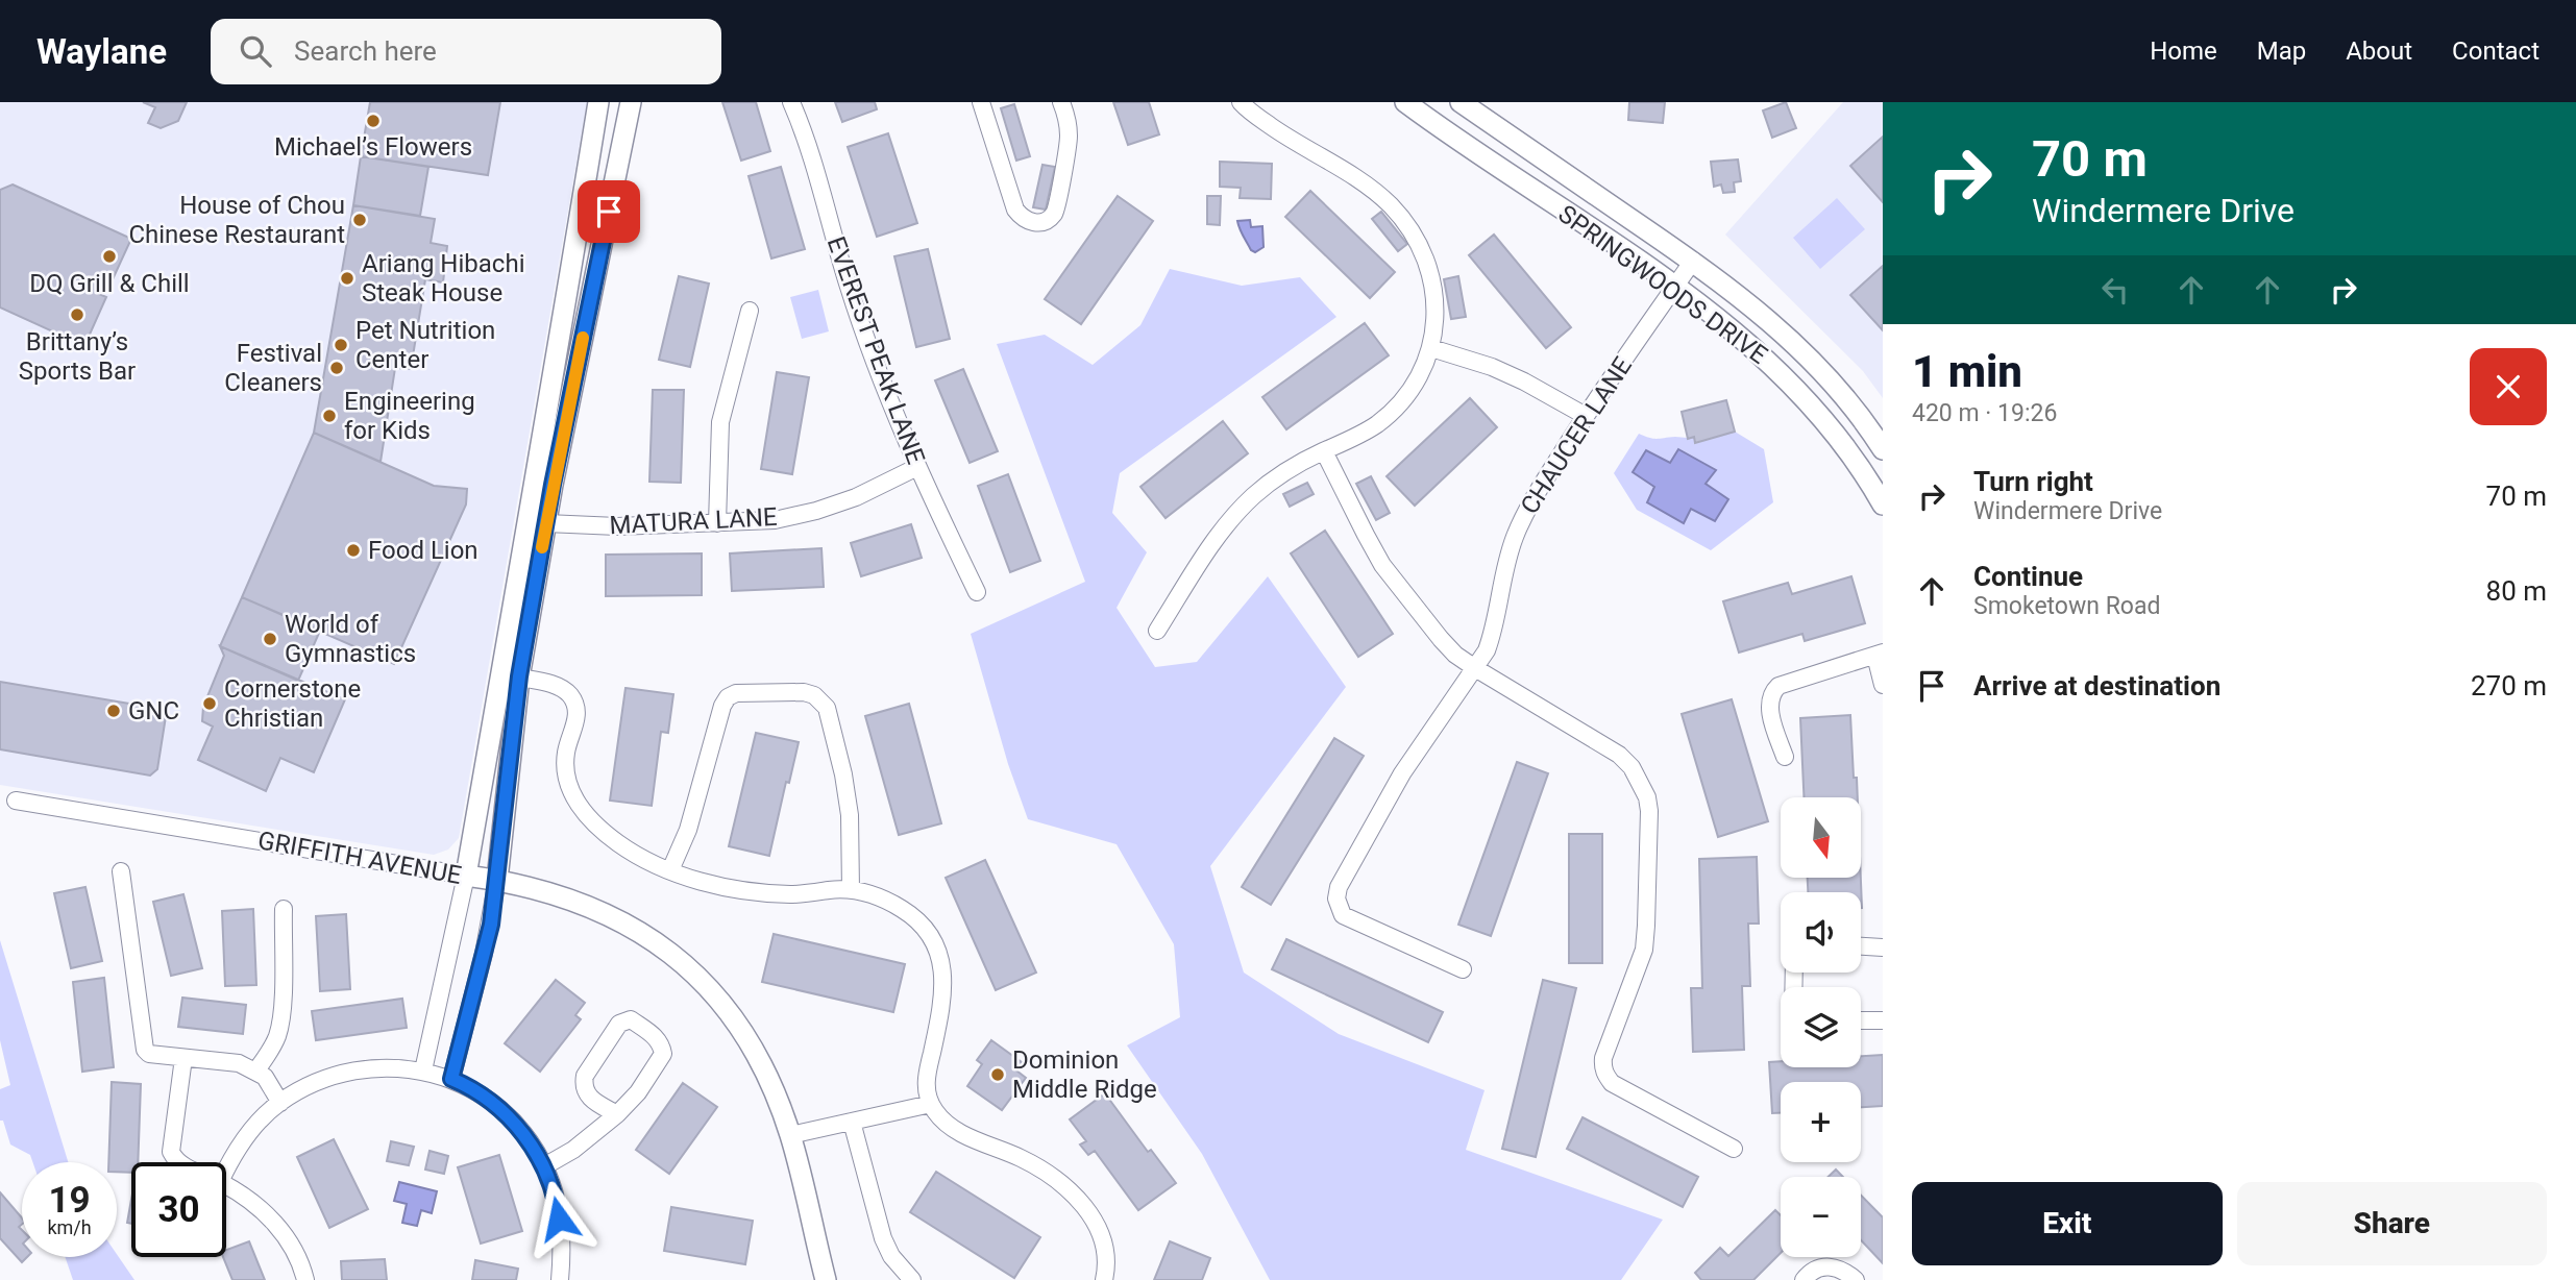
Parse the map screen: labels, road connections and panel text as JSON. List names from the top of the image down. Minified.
{"streets":{"street":["SPRINGWOODS DRIVE","EVEREST PEAK LANE","CHAUCER LANE","MATURA LANE","GRIFFITH AVENUE"]},"crossings":[["SPRINGWOODS DRIVE","CHAUCER LANE"],["EVEREST PEAK LANE","MATURA LANE"]],"places":["Michael’s Flowers","House of Chou Chinese Restaurant","DQ Grill & Chill","Ariang Hibachi Steak House","Brittany’s Sports Bar","Pet Nutrition Center","Festival Cleaners","Engineering for Kids","Food Lion","World of Gymnastics","Cornerstone Christian","GNC","Dominion Middle Ridge"],"north":"bottom","page":{"header":"Waylane","search":"Search here","nav":["Home","Map","About","Contact"],"turn":["70 m","Windermere Drive"],"heading":["1 min","420 m · 19:26"],"list":[{"name":"Turn right","note":"Windermere Drive","value":"70 m"},{"name":"Continue","note":"Smoketown Road","value":"80 m"},{"name":"Arrive at destination","value":"270 m"}],"map_buttons":["+","−"],"speed":"19 km/h","limit":"30","buttons":["Exit","Share"]}}
